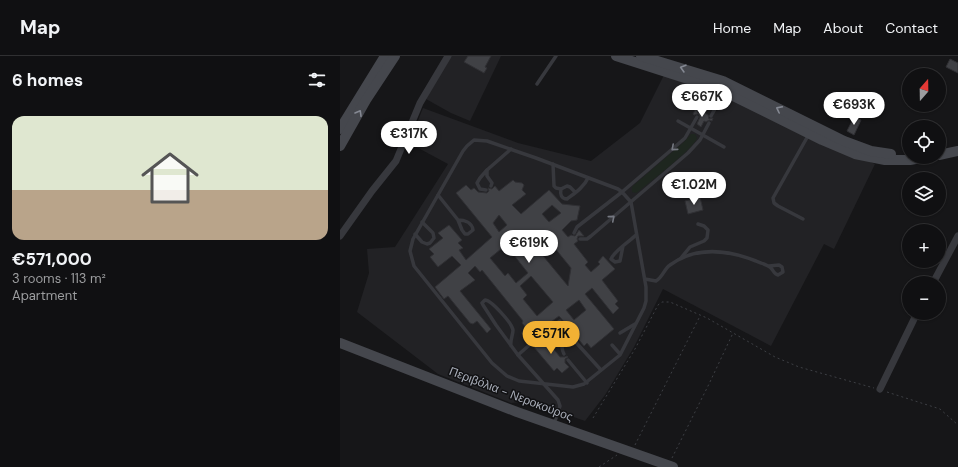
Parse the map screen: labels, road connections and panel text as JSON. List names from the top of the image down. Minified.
{"streets":{"main road":["Περιβόλια - Νεροκούρος"]},"north":"top","page":{"header":"Map","nav":["Home","Map","About","Contact"],"heading":"6 homes","map_buttons":["+","−"],"price":["€667K","€693K","€317K","€1.02M","€619K","€571K"],"list":[{"name":"€571,000","note":"3 rooms · 113 m² · Apartment"}]}}
